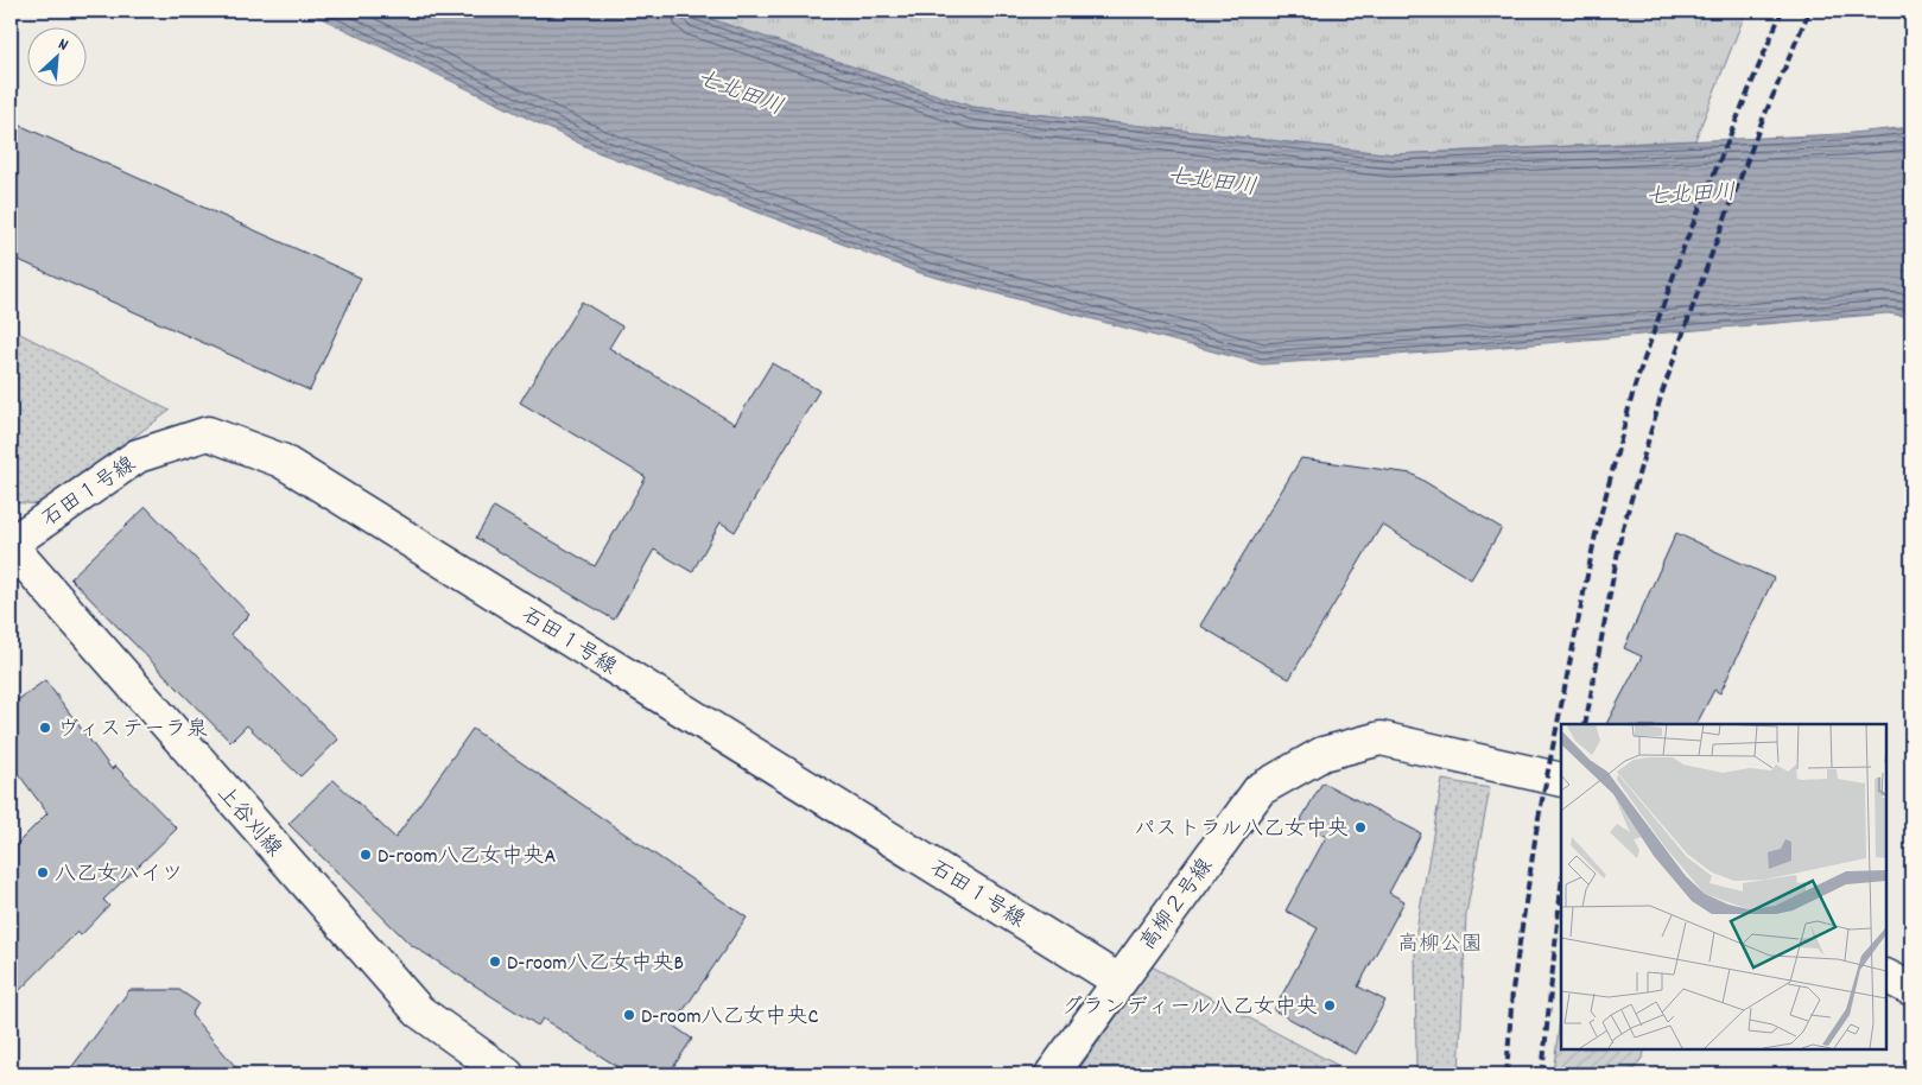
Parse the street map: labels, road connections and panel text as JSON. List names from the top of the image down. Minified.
{"streets":{"street":["石田１号線","上谷刈線","高柳２号線"]},"crossings":[["石田１号線","上谷刈線"],["石田１号線","高柳２号線"]],"water":["七北田川"],"parks":["高柳公園"],"places":["ヴィステーラ泉","パストラル八乙女中央","D-room八乙女中央A","八乙女ハイツ","D-room八乙女中央B","グランディール八乙女中央","D-room八乙女中央C"],"north":"top right"}
